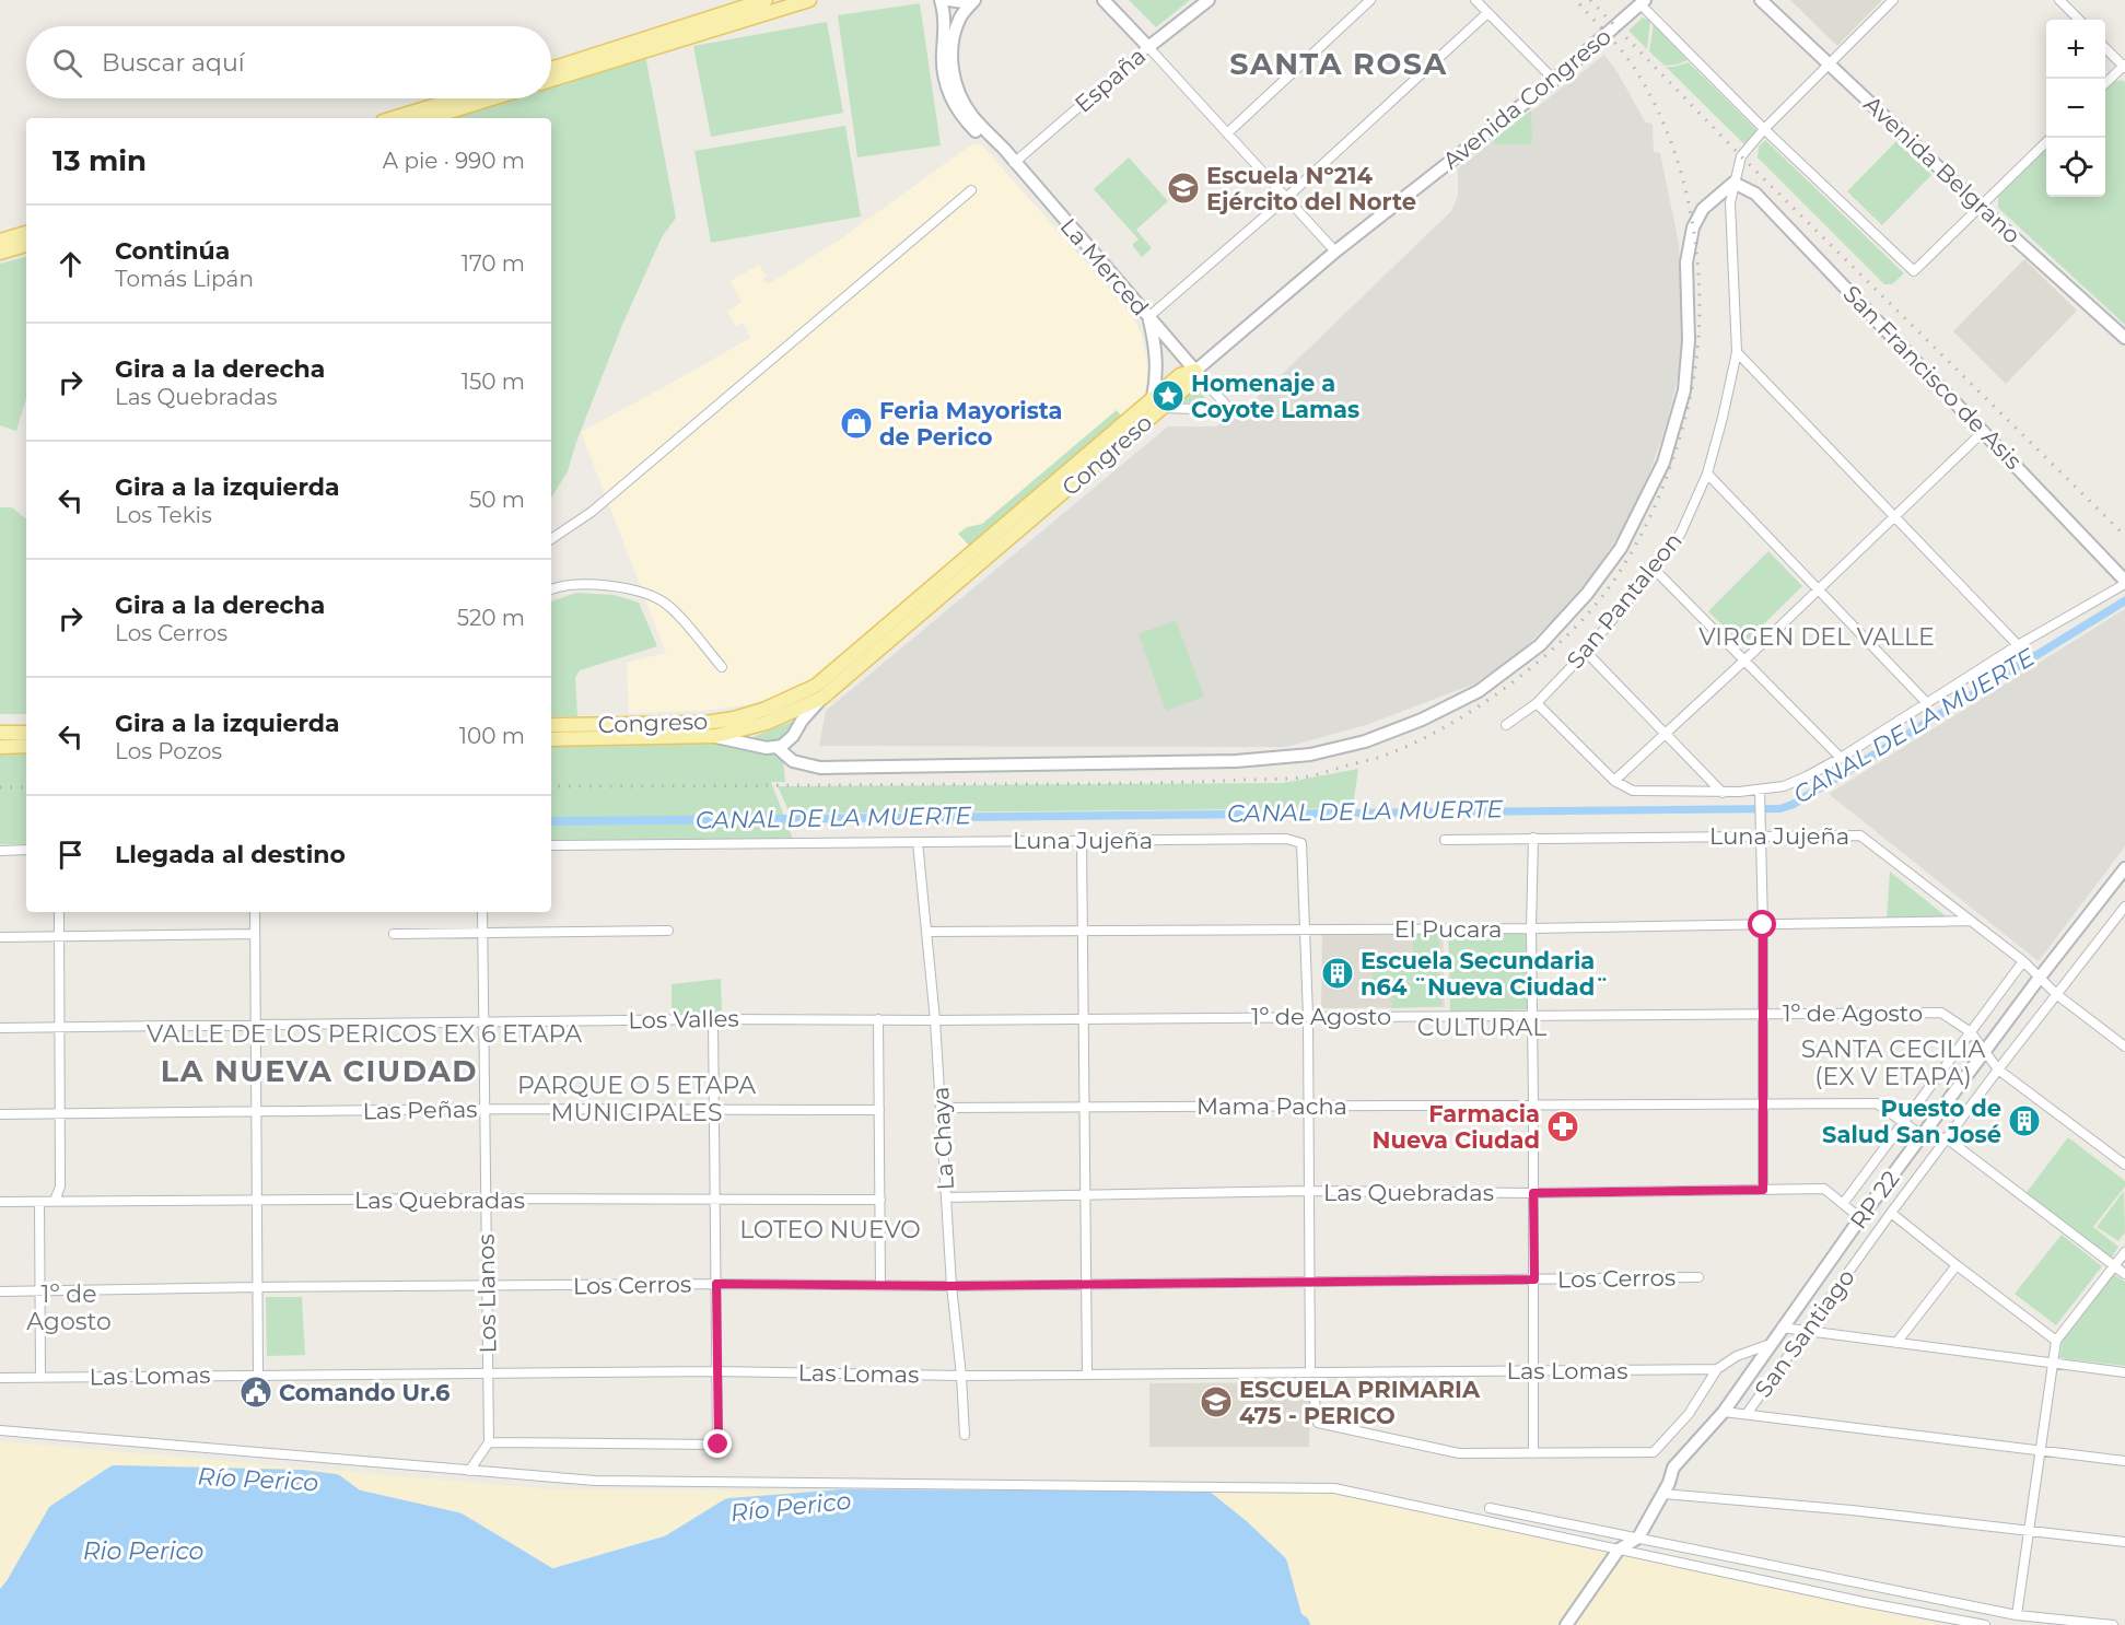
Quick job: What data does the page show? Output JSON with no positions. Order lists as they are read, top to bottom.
{
  "streets": {
    "main road": ["Congreso"],
    "street": [
      "España",
      "Avenida Congreso",
      "Avenida Belgrano",
      "La Merced",
      "San Francisco de Asis",
      "San Pantaleon",
      "Luna Jujeña",
      "El Pucara",
      "1º de Agosto",
      "Los Valles",
      "Mama Pacha",
      "Las Peñas",
      "La Chaya",
      "Las Quebradas",
      "RP 22",
      "Los Cerros",
      "Los Llanos",
      "San Santiago",
      "Las Lomas"
    ]
  },
  "crossings": [
    ["España", "La Merced"],
    ["Avenida Congreso", "La Merced"],
    ["Avenida Congreso", "Congreso"],
    ["La Merced", "Congreso"],
    ["San Francisco de Asis", "San Pantaleon"],
    ["Luna Jujeña", "El Pucara"],
    ["Luna Jujeña", "La Chaya"],
    ["Luna Jujeña", "RP 22"],
    ["Luna Jujeña", "San Santiago"],
    ["El Pucara", "La Chaya"],
    ["1º de Agosto", "Los Valles"],
    ["1º de Agosto", "La Chaya"],
    ["1º de Agosto", "RP 22"],
    ["1º de Agosto", "San Santiago"],
    ["Los Valles", "La Chaya"],
    ["Los Valles", "Los Llanos"],
    ["Mama Pacha", "La Chaya"],
    ["Mama Pacha", "RP 22"],
    ["Mama Pacha", "San Santiago"],
    ["Las Peñas", "Los Llanos"],
    ["La Chaya", "Las Quebradas"],
    ["La Chaya", "Los Cerros"],
    ["La Chaya", "Las Lomas"],
    ["Las Quebradas", "RP 22"],
    ["Las Quebradas", "Los Llanos"],
    ["Los Cerros", "Los Llanos"],
    ["Los Llanos", "Las Lomas"]
  ],
  "districts": [
    "SANTA ROSA",
    "VIRGEN DEL VALLE",
    "CULTURAL",
    "VALLE DE LOS PERICOS EX 6 ETAPA",
    "SANTA CECILIA (EX V ETAPA)",
    "LA NUEVA CIUDAD",
    "PARQUE O 5 ETAPA MUNICIPALES",
    "LOTEO NUEVO",
    "1º de Agosto"
  ],
  "water": ["CANAL DE LA MUERTE", "Río Perico", "Rio Perico"],
  "places": {
    "school or university": ["Escuela Nº214 Ejército del Norte", "ESCUELA PRIMARIA 475 - PERICO"],
    "place": ["Homenaje a Coyote Lamas"],
    "shop": ["Feria Mayorista de Perico"],
    "building": ["Escuela Secundaria n64 ¨Nueva Ciudad¨", "Puesto de Salud San José"],
    "pharmacy": ["Farmacia Nueva Ciudad"],
    "public building": ["Comando Ur.6"]
  },
  "page": {
    "map_buttons": ["+", "−"],
    "search": "Buscar aquí",
    "heading": ["13 min", "A pie · 990 m"],
    "list": [
      ["Continúa", "Tomás Lipán", "170 m"],
      ["Gira a la derecha", "Las Quebradas", "150 m"],
      ["Gira a la izquierda", "Los Tekis", "50 m"],
      ["Gira a la derecha", "Los Cerros", "520 m"],
      ["Gira a la izquierda", "Los Pozos", "100 m"],
      "Llegada al destino"
    ]
  }
}
